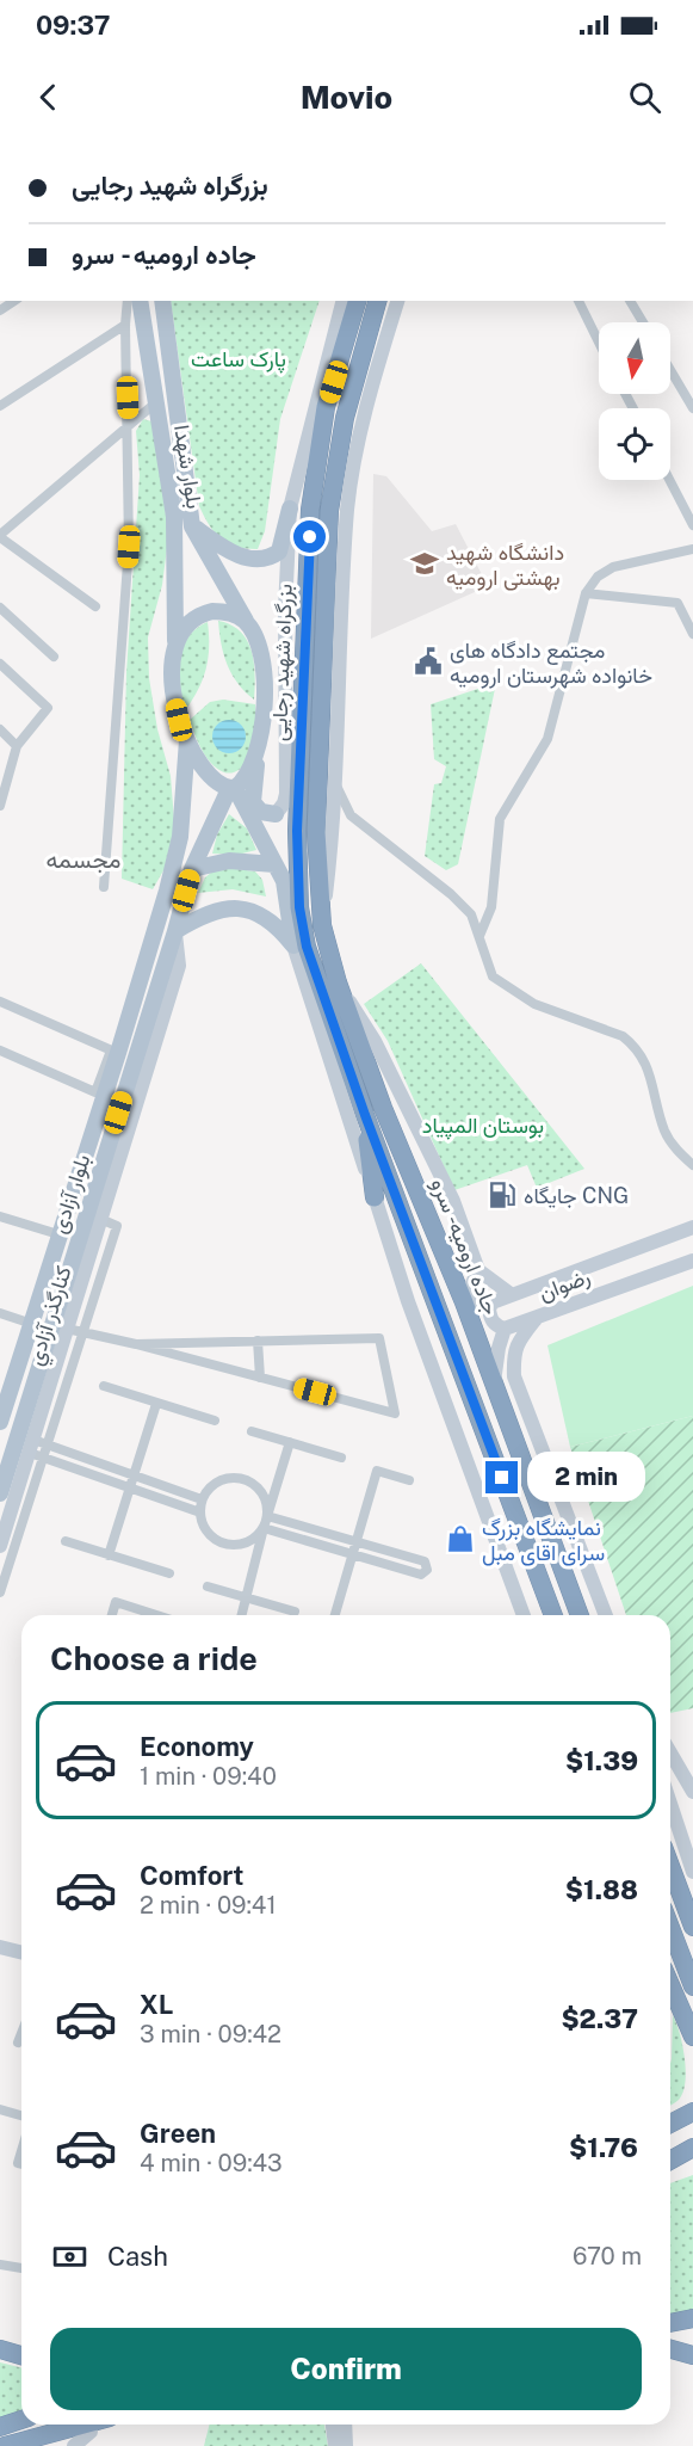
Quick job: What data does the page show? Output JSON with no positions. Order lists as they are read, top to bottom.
{
  "streets": {
    "highway": ["بزرگراه شهید رجایی", "جاده ارومیه - سرو"],
    "main road": [
      "بلوار شهدا",
      "بلوار آزادی",
      "رضوان",
      "کنارگذر آزادي"
    ]
  },
  "crossings": [
    ["بلوار شهدا", "بلوار آزادی"],
    ["بزرگراه شهید رجایی", "جاده ارومیه - سرو"],
    ["بلوار آزادی", "کنارگذر آزادي"],
    ["جاده ارومیه - سرو", "رضوان"]
  ],
  "districts": ["مجسمه"],
  "parks": ["پارک ساعت", "بوستان المپیاد"],
  "places": {
    "school or university": ["دانشگاه شهید بهشتی ارومیه"],
    "public building": ["مجتمع دادگاه های خانواده شهرستان ارومیه"],
    "fuel station": ["جایگاه CNG"],
    "shop": ["نمایشگاه بزرگ سرای اقای مبل"]
  },
  "north": "bottom",
  "page": {
    "status": "09:37",
    "header": "Movio",
    "banner": ["بزرگراه شهید رجایی", "جاده ارومیه - سرو"],
    "bubble": "2 min",
    "heading": "Choose a ride",
    "list": [
      {
        "name": "Economy",
        "note": "1 min · 09:40",
        "value": "$1.39"
      },
      {
        "name": "Comfort",
        "note": "2 min · 09:41",
        "value": "$1.88"
      },
      {
        "name": "XL",
        "note": "3 min · 09:42",
        "value": "$2.37"
      },
      {
        "name": "Green",
        "note": "4 min · 09:43",
        "value": "$1.76"
      }
    ],
    "pay": ["Cash", "670 m"],
    "buttons": "Confirm"
  }
}
